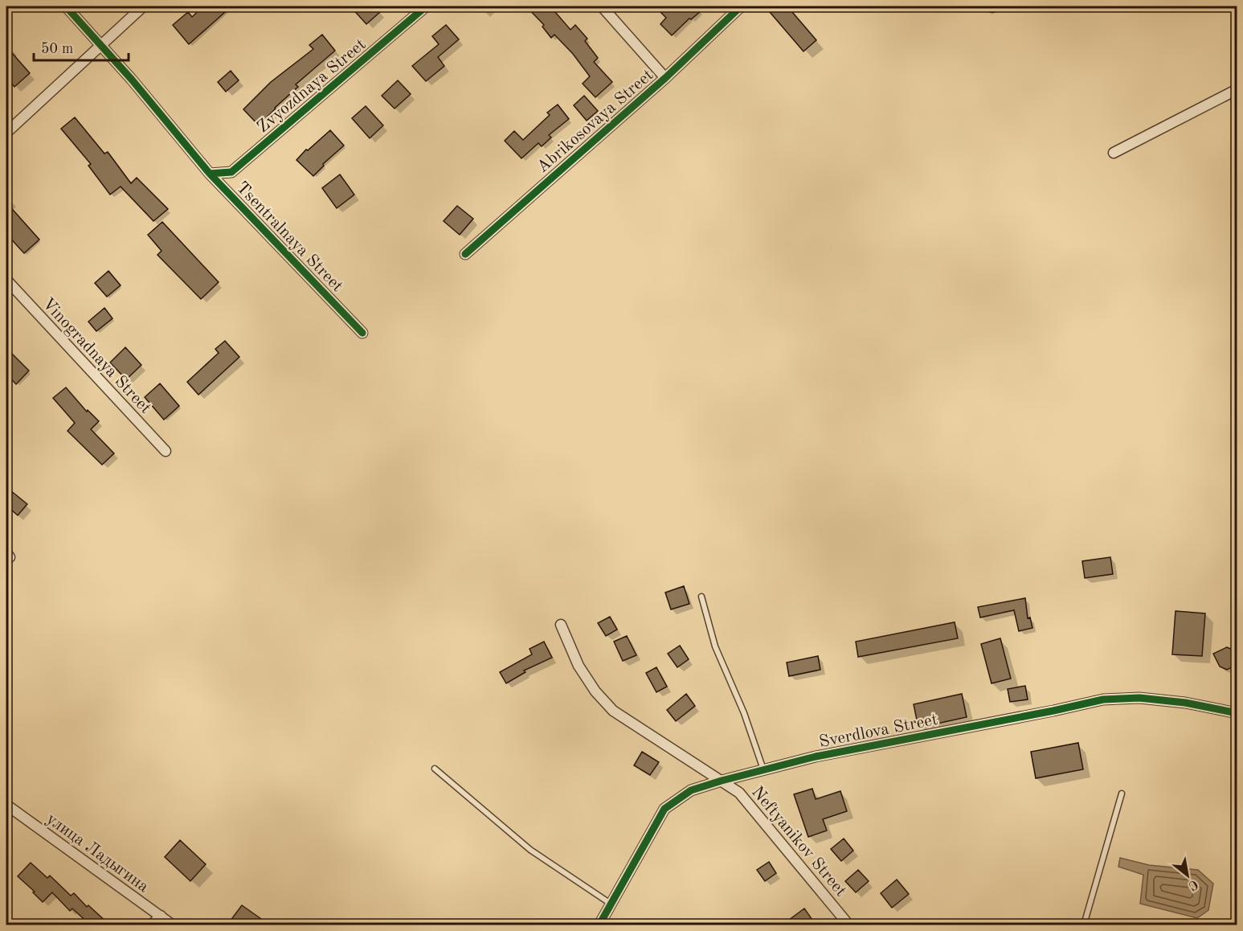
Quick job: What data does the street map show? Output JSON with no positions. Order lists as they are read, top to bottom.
{
  "streets": {
    "street": [
      "Zvyozdnaya Street",
      "Abrikosovaya Street",
      "Tsentralnaya Street",
      "Vinogradnaya Street",
      "Sverdlova Street",
      "Neftyanikov Street",
      "улица Ладыгина"
    ]
  },
  "crossings": [
    ["Zvyozdnaya Street", "Tsentralnaya Street"],
    ["Sverdlova Street", "Neftyanikov Street"]
  ],
  "scale_bar": "50 m",
  "north": "bottom right"
}
